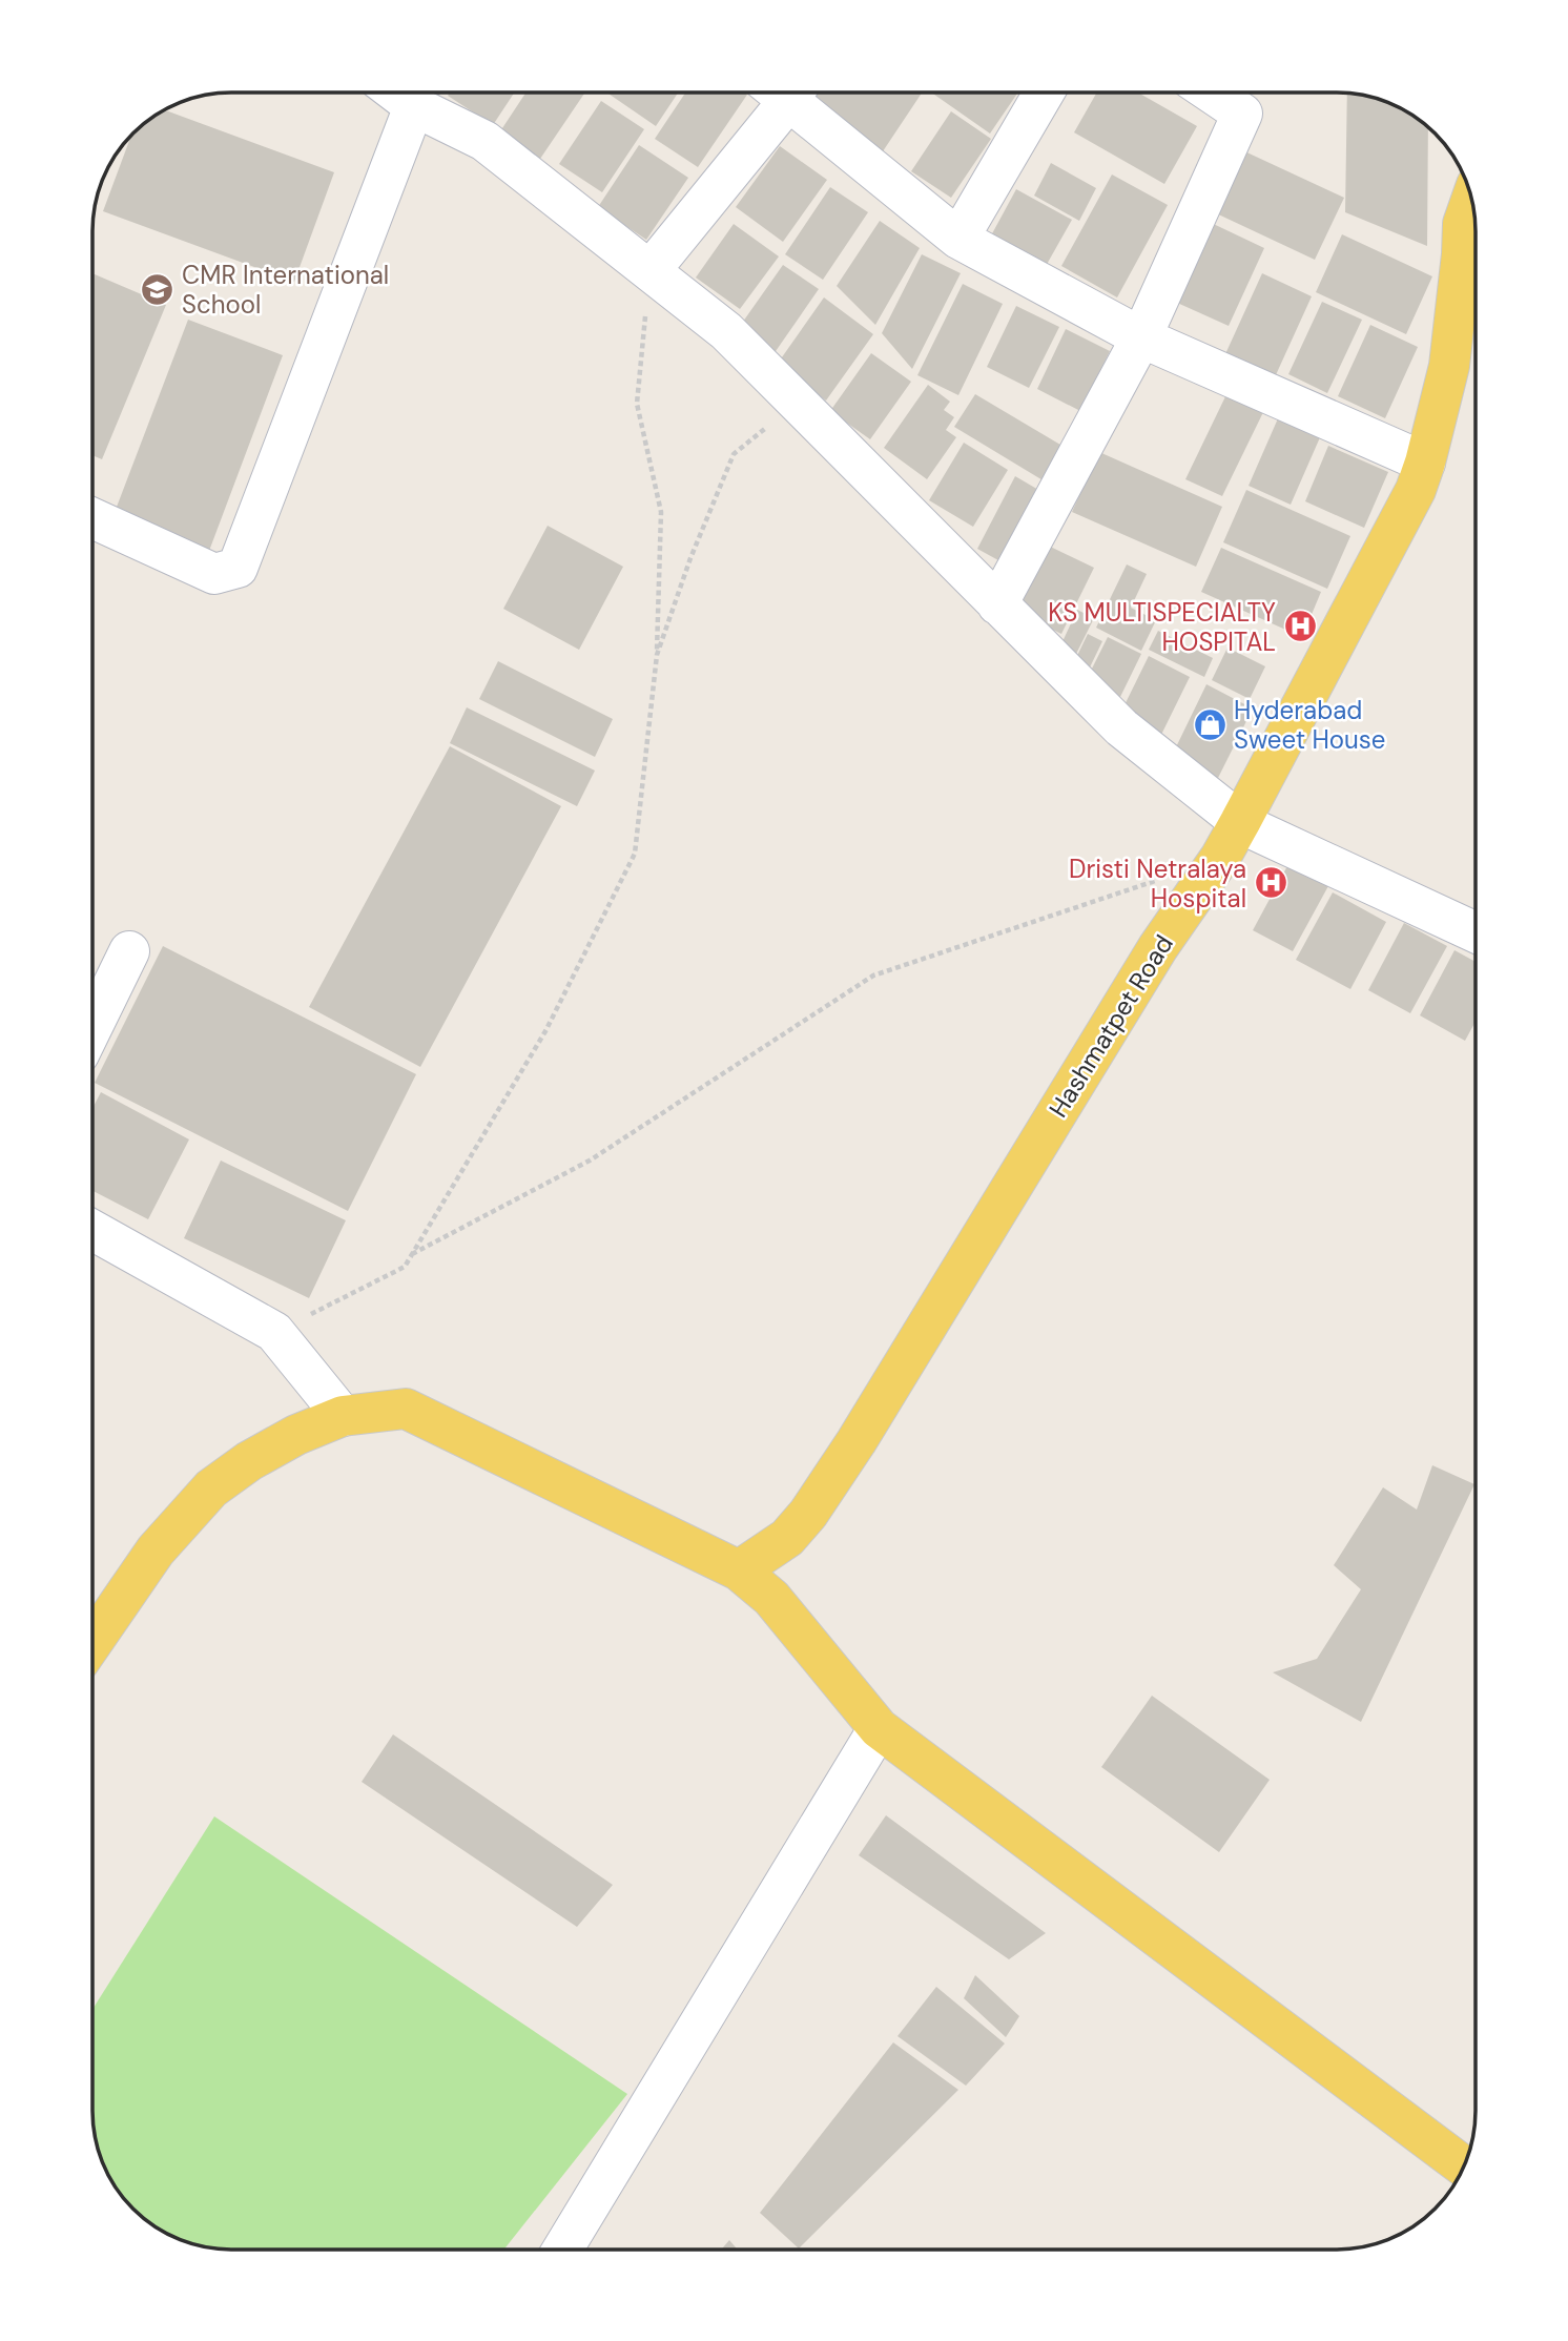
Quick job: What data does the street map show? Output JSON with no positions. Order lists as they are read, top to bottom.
{
  "streets": {
    "main road": ["Hashmatpet Road"]
  },
  "places": {
    "school or university": ["CMR International School"],
    "hospital": ["KS MULTISPECIALTY HOSPITAL", "Dristi Netralaya Hospital"],
    "shop": ["Hyderabad Sweet House"]
  }
}
